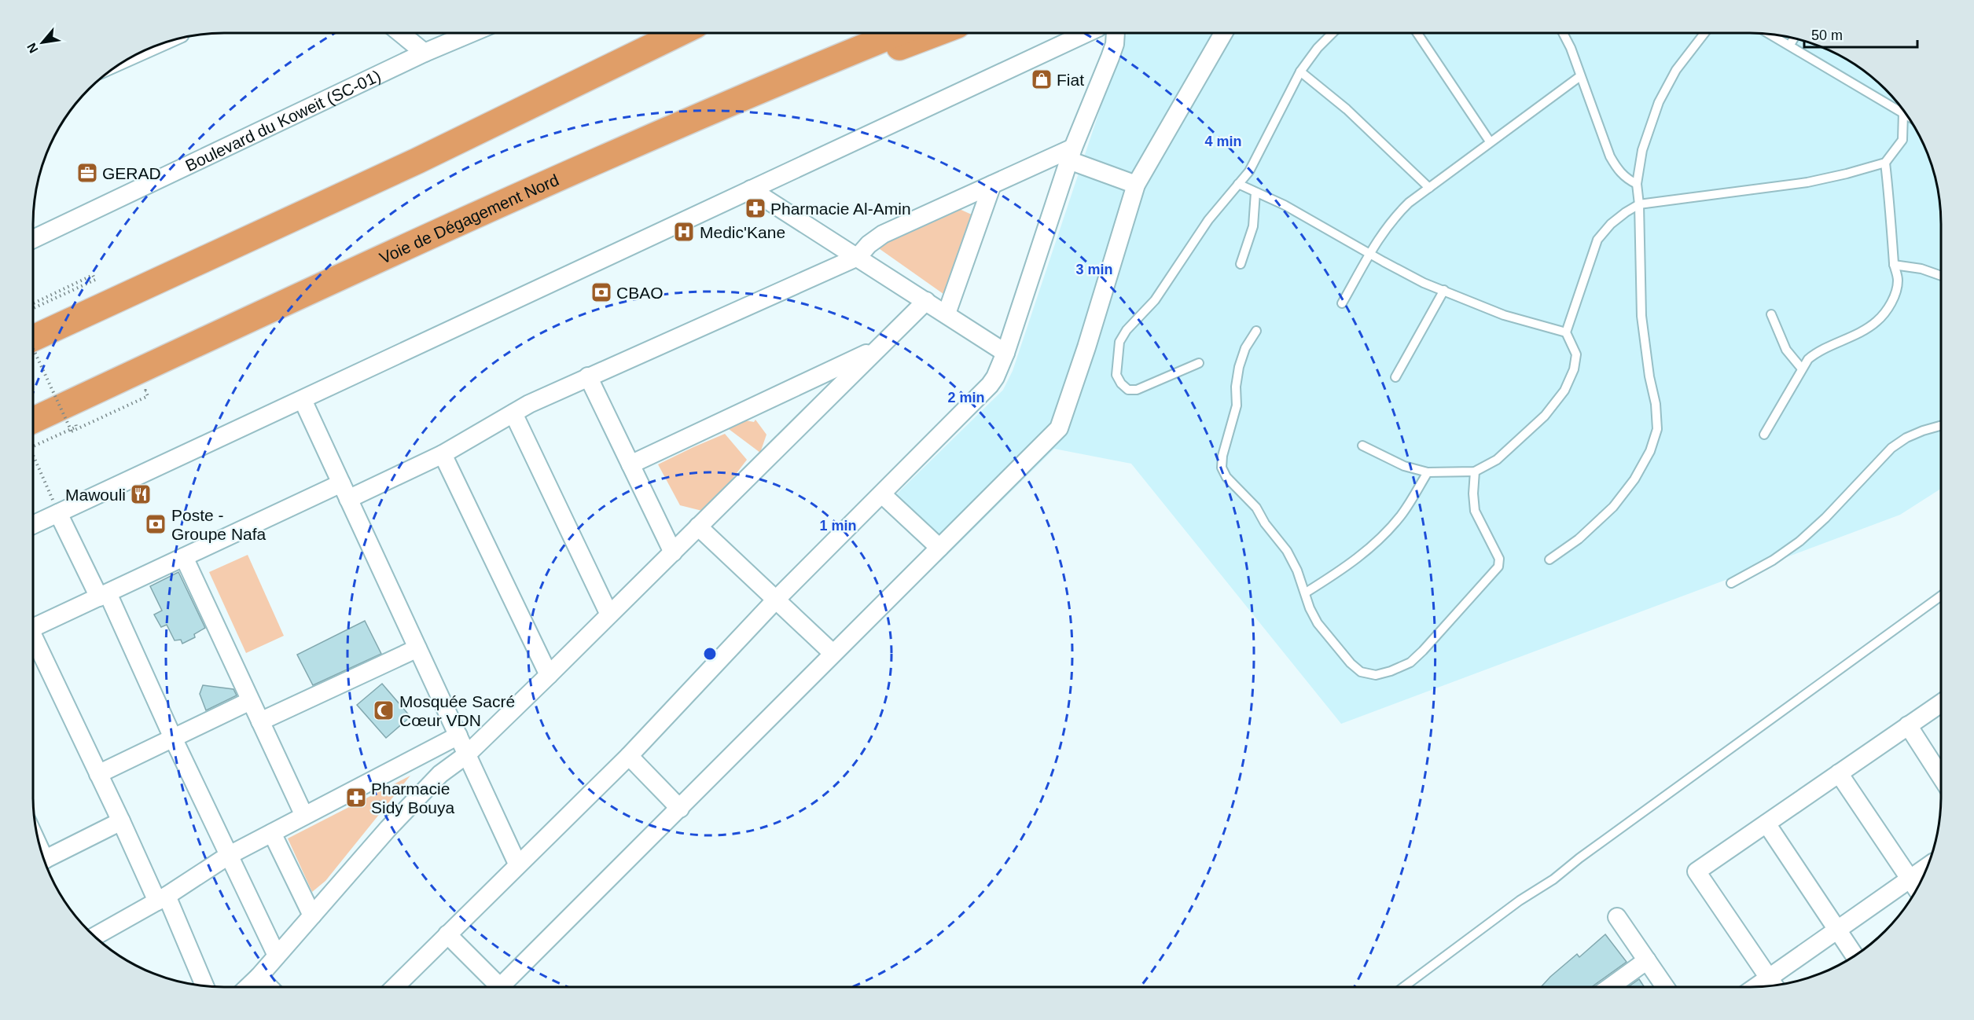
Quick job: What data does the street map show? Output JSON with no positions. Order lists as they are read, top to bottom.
{
  "streets": {
    "highway": ["Voie de Dégagement Nord"],
    "street": ["Boulevard du Koweit (SC-01)"]
  },
  "places": {
    "shop": ["Fiat"],
    "office": ["GERAD"],
    "pharmacy": ["Pharmacie Al-Amin", "Pharmacie Sidy Bouya"],
    "hospital": ["Medic'Kane"],
    "bank": ["CBAO", "Poste - Groupe Nafa"],
    "restaurant": ["Mawouli"],
    "mosque": ["Mosquée Sacré Cœur VDN"]
  },
  "scale_bar": "50 m",
  "north": "bottom left",
  "rings": [
    "4 min",
    "3 min",
    "2 min",
    "1 min"
  ]
}
